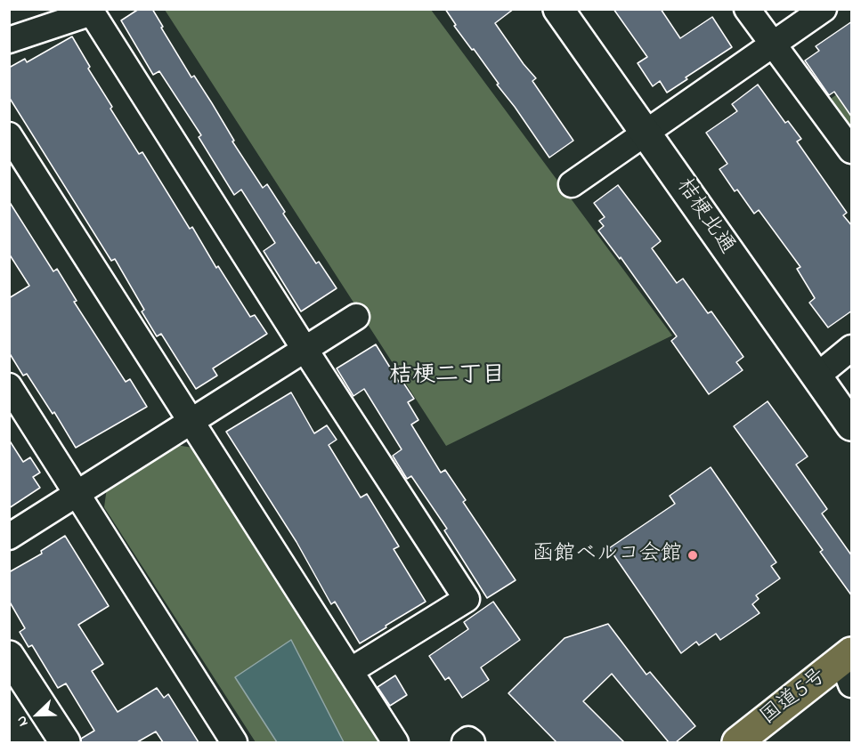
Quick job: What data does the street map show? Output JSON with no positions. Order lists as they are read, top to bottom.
{
  "streets": {
    "highway": ["国道5号"],
    "street": ["桔梗北通"]
  },
  "districts": ["桔梗二丁目"],
  "places": ["函館ベルコ会館"],
  "north": "bottom left"
}
